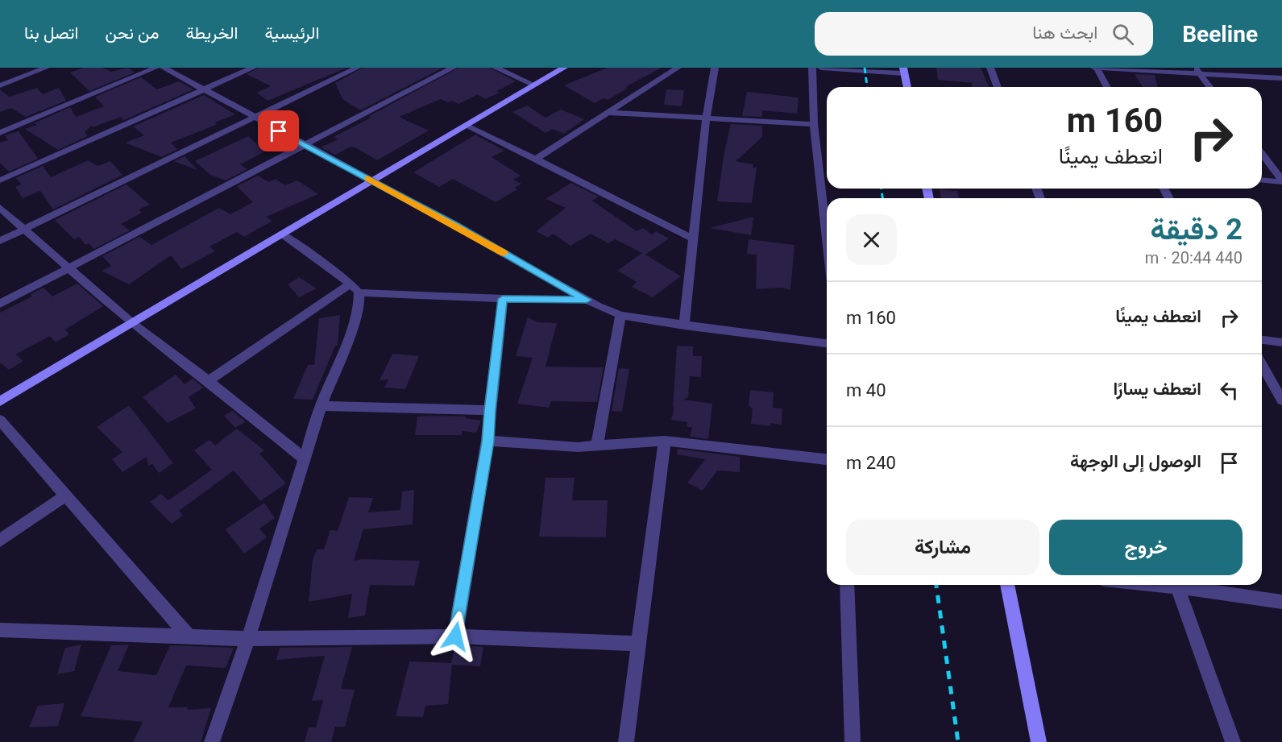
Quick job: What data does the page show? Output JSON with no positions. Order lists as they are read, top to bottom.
{
  "page": {
    "header": "Beeline",
    "search": "ابحث هنا",
    "nav": [
      "الرئيسية",
      "الخريطة",
      "من نحن",
      "اتصل بنا"
    ],
    "turn": ["160 m", "انعطف يمينًا"],
    "heading": ["2 دقيقة", "440 m · 20:44"],
    "list": [
      {
        "name": "انعطف يمينًا",
        "value": "160 m"
      },
      {
        "name": "انعطف يسارًا",
        "value": "40 m"
      },
      {
        "name": "الوصول إلى الوجهة",
        "value": "240 m"
      }
    ],
    "buttons": ["خروج", "مشاركة"]
  }
}
